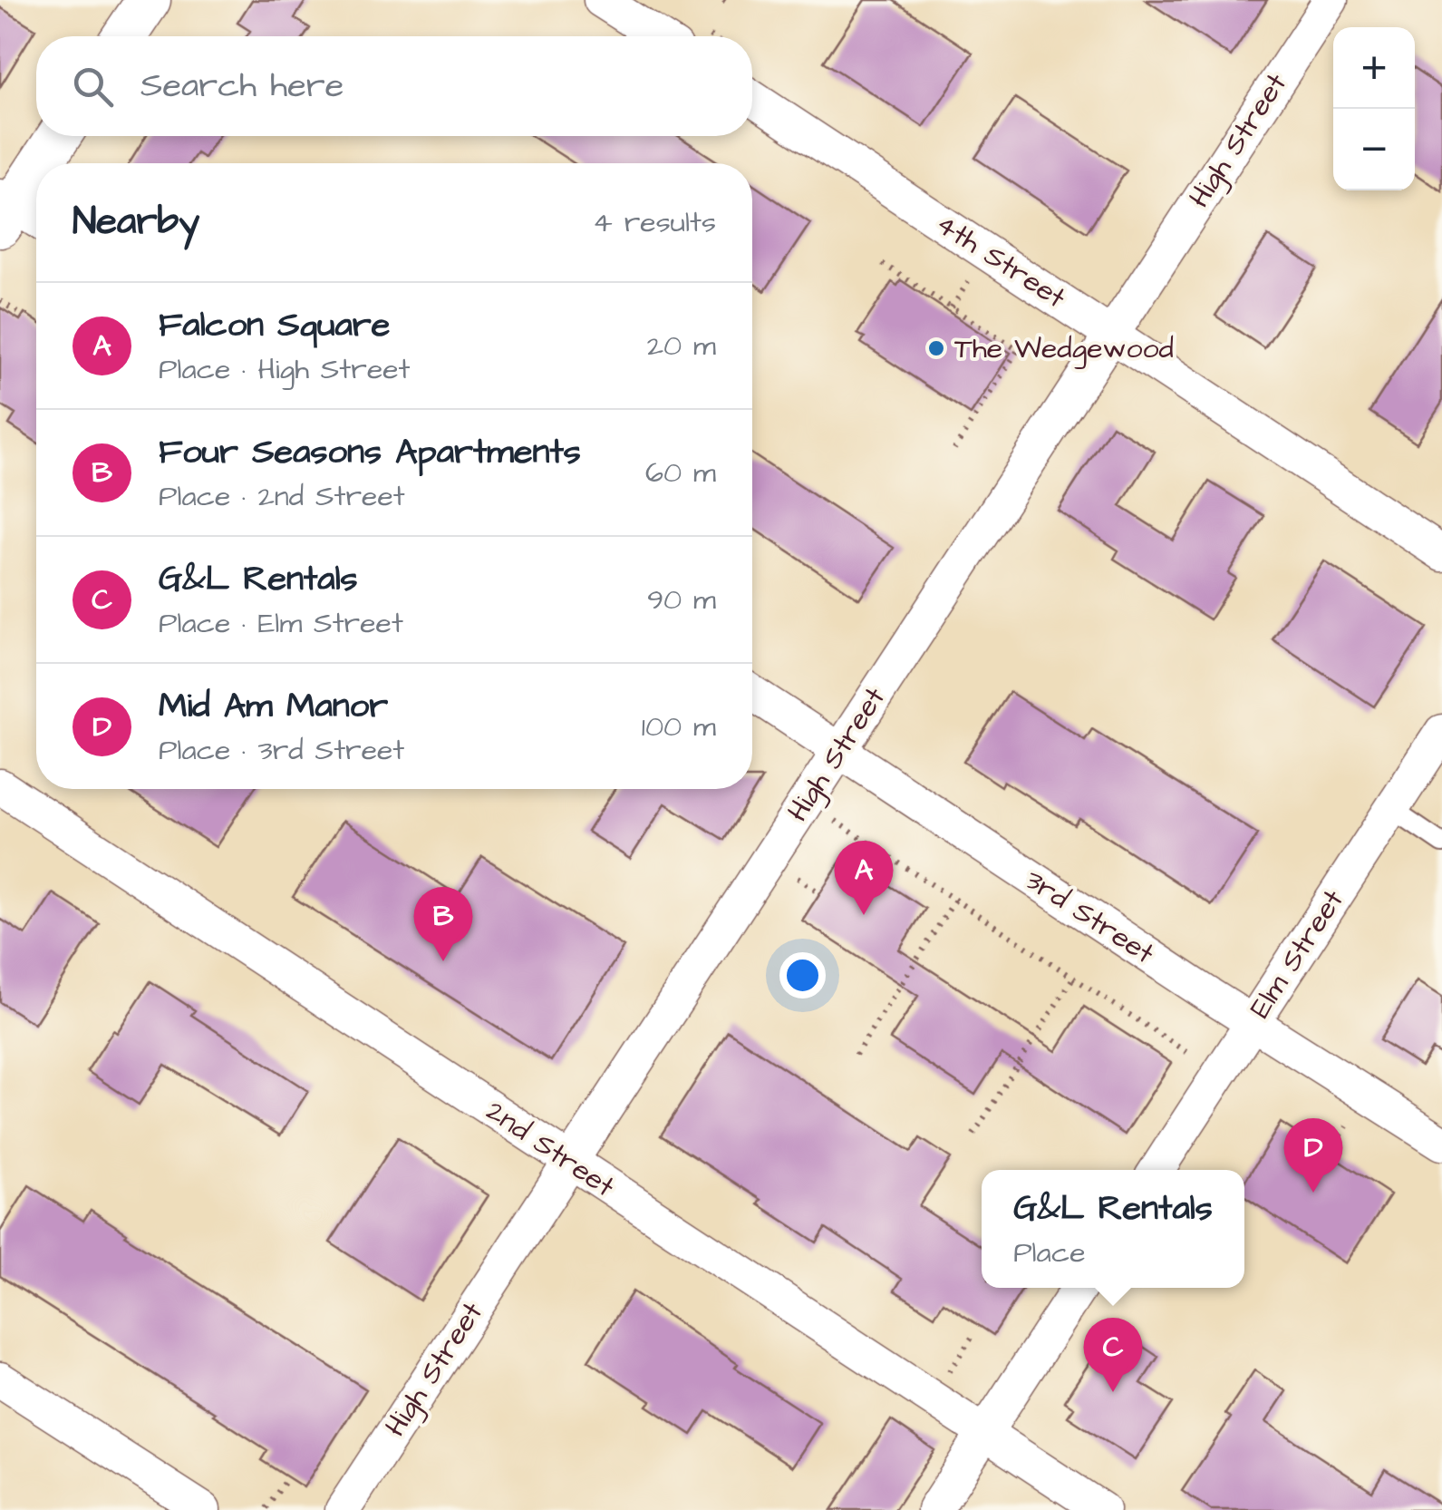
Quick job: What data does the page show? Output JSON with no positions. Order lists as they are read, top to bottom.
{
  "streets": {
    "street": [
      "High Street",
      "4th Street",
      "3rd Street",
      "Elm Street",
      "2nd Street"
    ]
  },
  "crossings": [
    ["High Street", "4th Street"],
    ["High Street", "3rd Street"],
    ["High Street", "2nd Street"],
    ["3rd Street", "Elm Street"]
  ],
  "places": ["The Wedgewood"],
  "page": {
    "map_buttons": ["+", "−"],
    "search": "Search here",
    "heading": ["Nearby", "4 results"],
    "list": [
      {
        "mark": "A",
        "name": "Falcon Square",
        "note": "Place · High Street",
        "value": "20 m"
      },
      {
        "mark": "B",
        "name": "Four Seasons Apartments",
        "note": "Place · 2nd Street",
        "value": "60 m"
      },
      {
        "mark": "C",
        "name": "G&L Rentals",
        "note": "Place · Elm Street",
        "value": "90 m"
      },
      {
        "mark": "D",
        "name": "Mid Am Manor",
        "note": "Place · 3rd Street",
        "value": "100 m"
      }
    ],
    "pins": [
      "A",
      "B",
      "D",
      "C"
    ],
    "popup": ["G&L Rentals", "Place"]
  }
}
